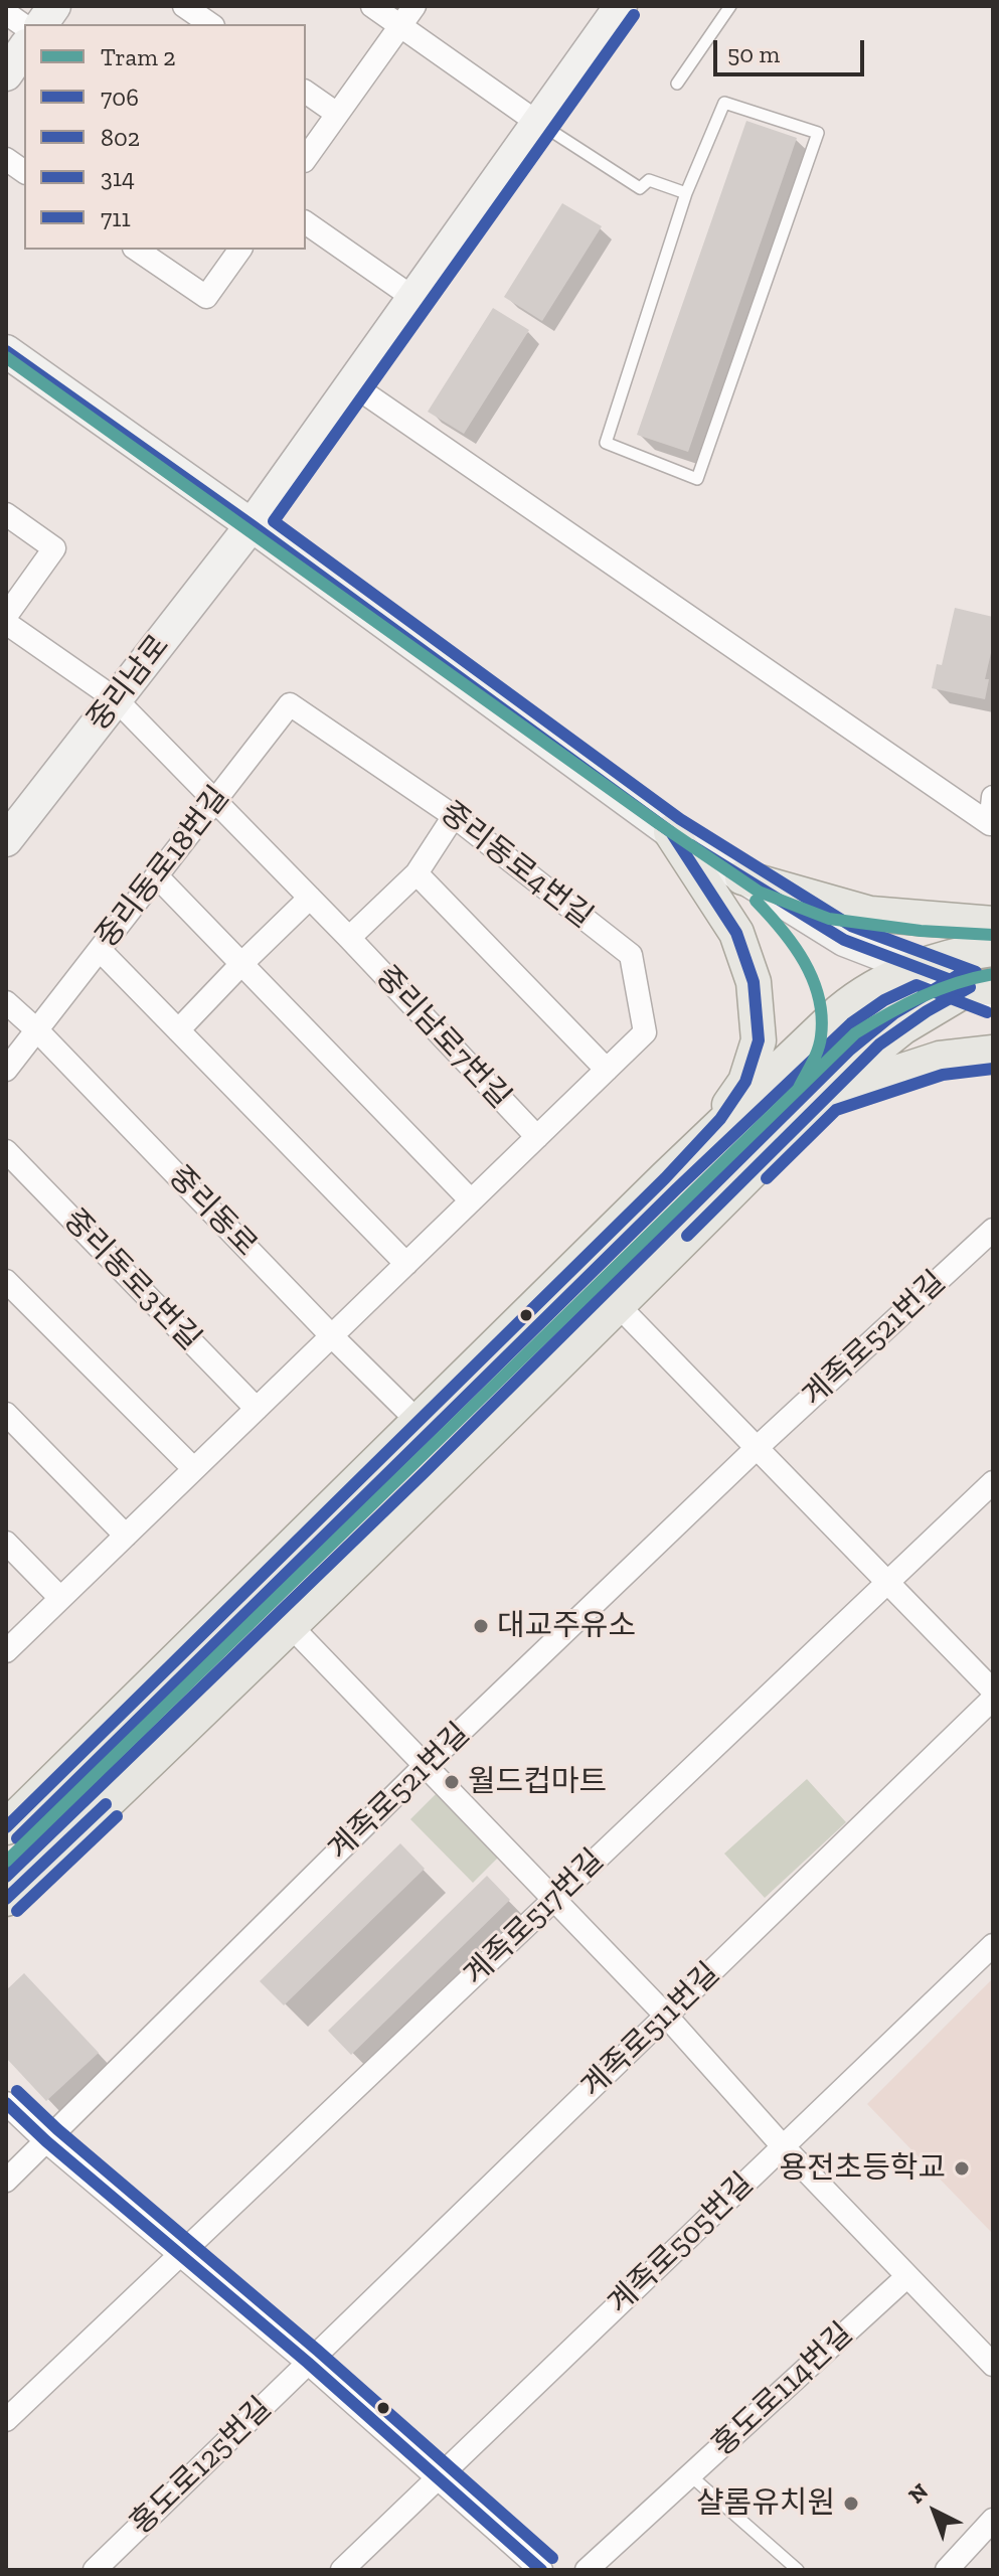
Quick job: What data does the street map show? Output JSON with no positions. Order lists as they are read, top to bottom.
{
  "streets": {
    "main road": ["중리남로"],
    "street": [
      "중리동로4번길",
      "중리동로18번길",
      "중리남로7번길",
      "중리동로",
      "중리동로3번길",
      "계족로521번길",
      "계족로517번길",
      "계족로511번길",
      "계족로505번길",
      "홍도로114번길",
      "홍도로125번길"
    ]
  },
  "crossings": [
    ["중리남로", "중리남로7번길"],
    ["중리동로4번길", "중리동로18번길"],
    ["중리동로4번길", "중리남로7번길"],
    ["중리동로4번길", "중리동로"],
    ["중리동로18번길", "중리남로7번길"],
    ["중리동로18번길", "중리동로"],
    ["계족로511번길", "홍도로125번길"]
  ],
  "places": [
    "대교주유소",
    "월드컵마트",
    "용전초등학교",
    "샬롬유치원"
  ],
  "lines": [
    "transit line 314",
    "transit line 706",
    "tram line 2",
    "transit line 802",
    "transit line 711"
  ],
  "legend": [
    "Tram 2",
    "706",
    "802",
    "314",
    "711"
  ],
  "scale_bar": "50 m",
  "north": "top left"
}
